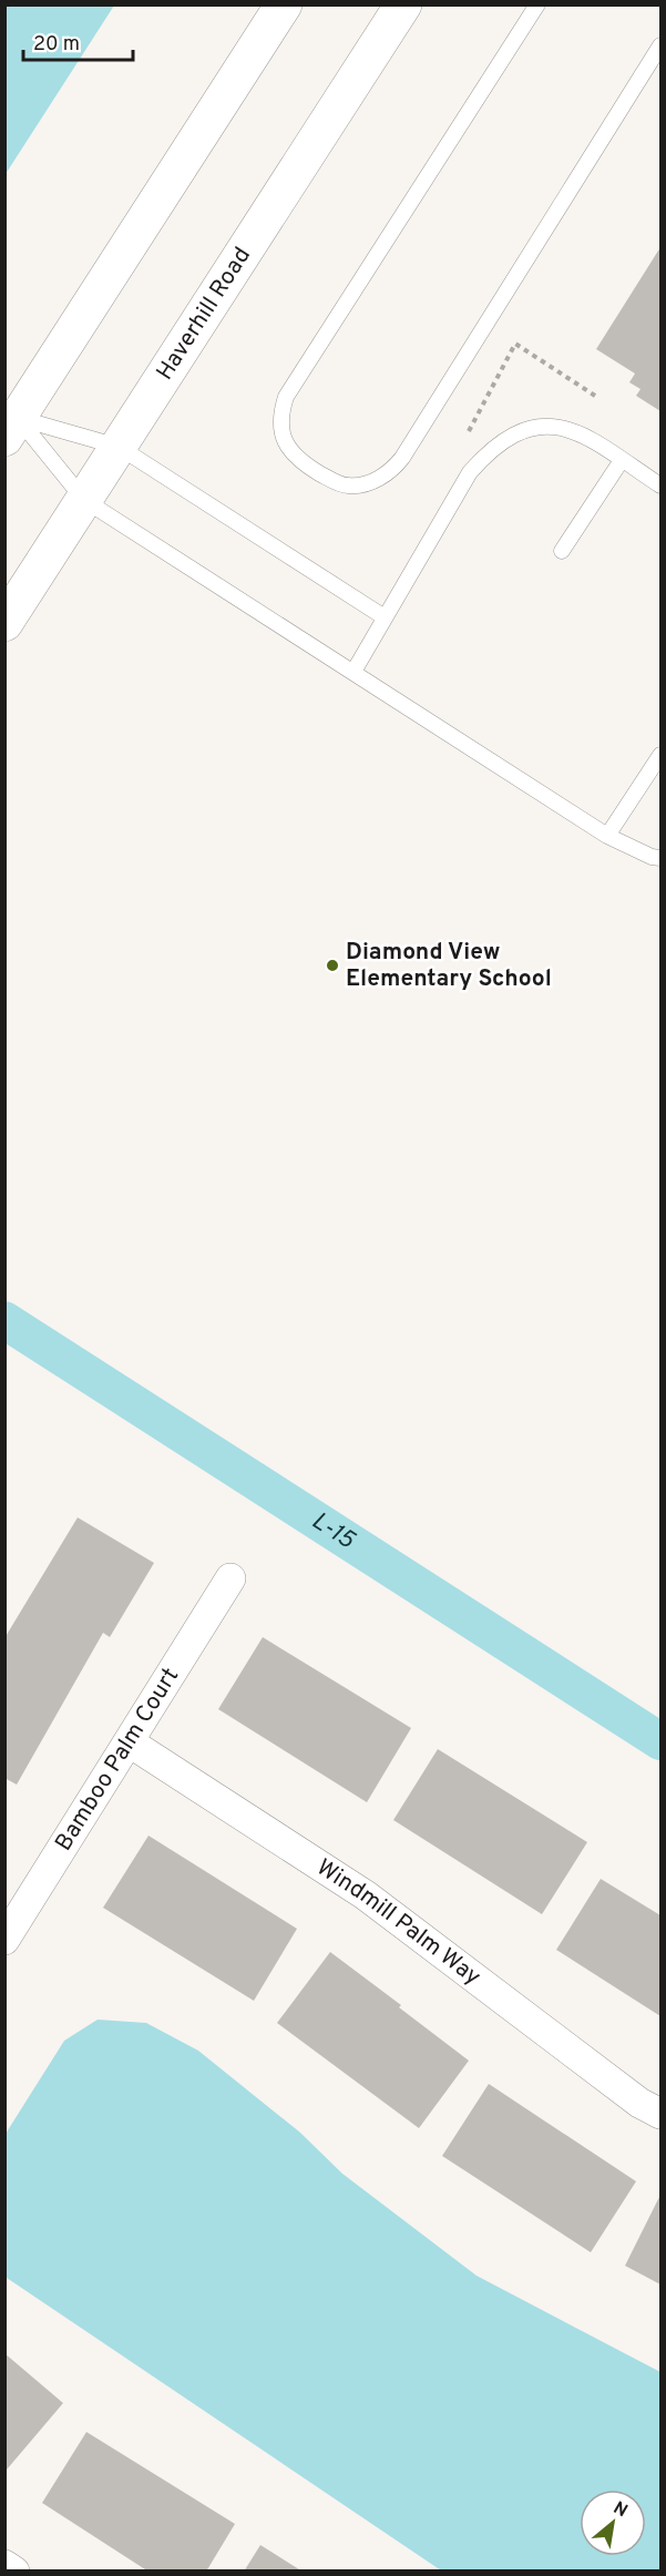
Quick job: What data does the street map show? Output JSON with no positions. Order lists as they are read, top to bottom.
{
  "streets": {
    "street": ["Haverhill Road", "Bamboo Palm Court", "Windmill Palm Way"]
  },
  "crossings": [
    ["Bamboo Palm Court", "Windmill Palm Way"]
  ],
  "water": ["L-15"],
  "places": ["Diamond View Elementary School"],
  "scale_bar": "20 m",
  "north": "top right"
}
